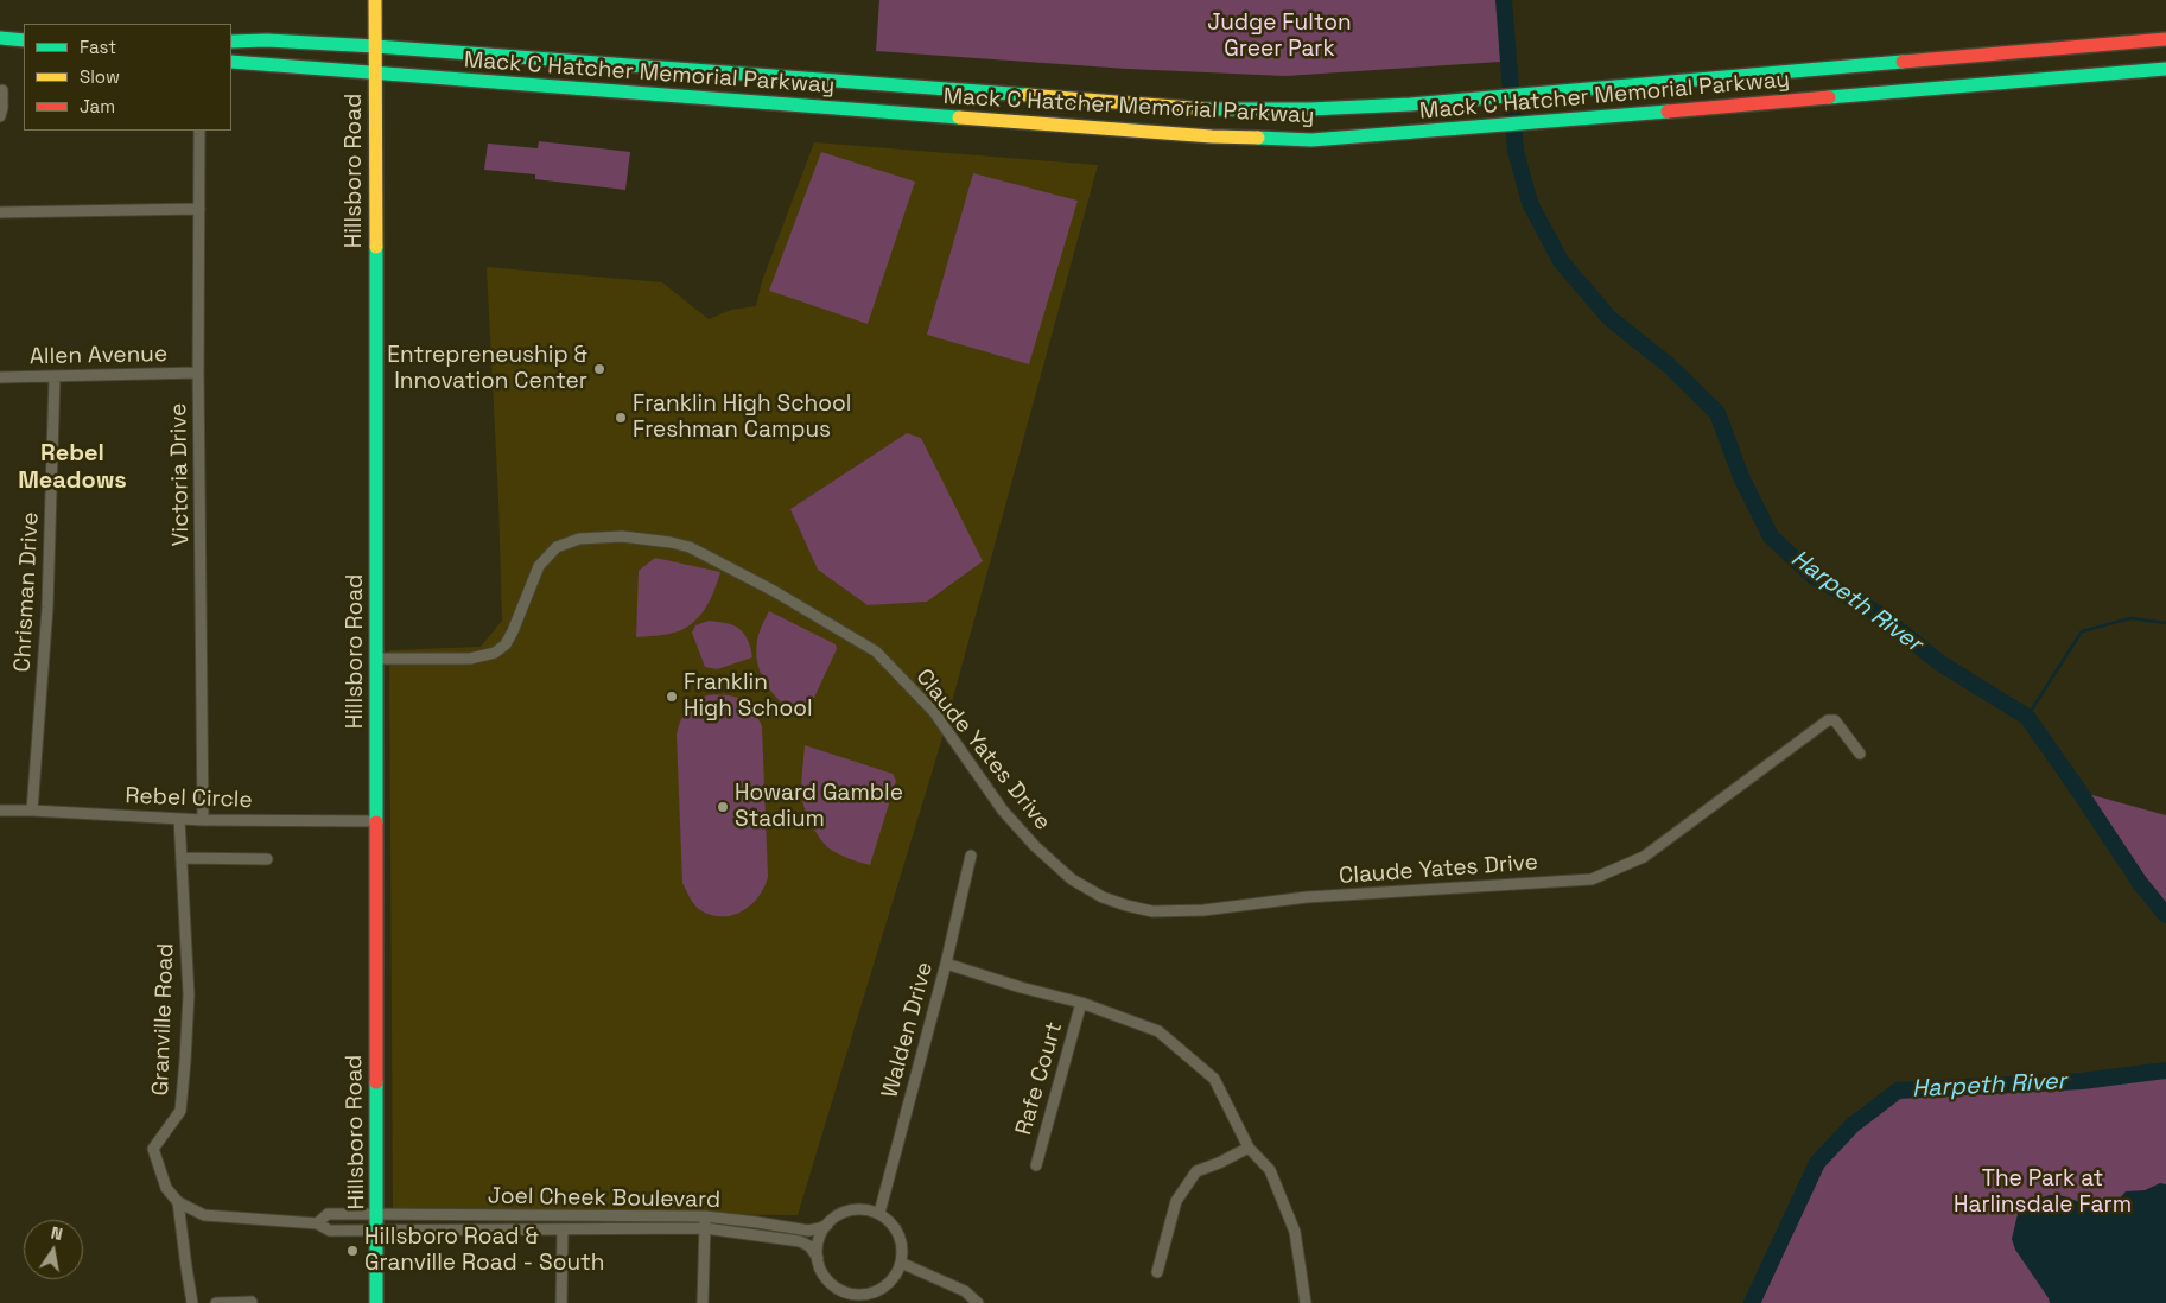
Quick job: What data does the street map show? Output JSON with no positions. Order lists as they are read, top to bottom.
{
  "streets": {
    "main road": ["Mack C Hatcher Memorial Parkway", "Hillsboro Road"],
    "street": [
      "Allen Avenue",
      "Victoria Drive",
      "Chrisman Drive",
      "Claude Yates Drive",
      "Rebel Circle",
      "Granville Road",
      "Walden Drive",
      "Rafe Court",
      "Joel Cheek Boulevard"
    ]
  },
  "crossings": [
    ["Mack C Hatcher Memorial Parkway", "Hillsboro Road"],
    ["Hillsboro Road", "Claude Yates Drive"],
    ["Hillsboro Road", "Rebel Circle"],
    ["Hillsboro Road", "Joel Cheek Boulevard"],
    ["Allen Avenue", "Victoria Drive"],
    ["Allen Avenue", "Chrisman Drive"],
    ["Victoria Drive", "Rebel Circle"],
    ["Chrisman Drive", "Rebel Circle"],
    ["Rebel Circle", "Granville Road"],
    ["Walden Drive", "Joel Cheek Boulevard"]
  ],
  "districts": ["Rebel Meadows"],
  "water": ["Harpeth River"],
  "parks": ["Judge Fulton Greer Park", "The Park at Harlinsdale Farm"],
  "places": [
    "Entrepreneuship & Innovation Center",
    "Franklin High School Freshman Campus",
    "Franklin High School",
    "Howard Gamble Stadium",
    "Hillsboro Road & Granville Road - South"
  ],
  "legend": ["Fast", "Slow", "Jam"],
  "north": "top"
}
